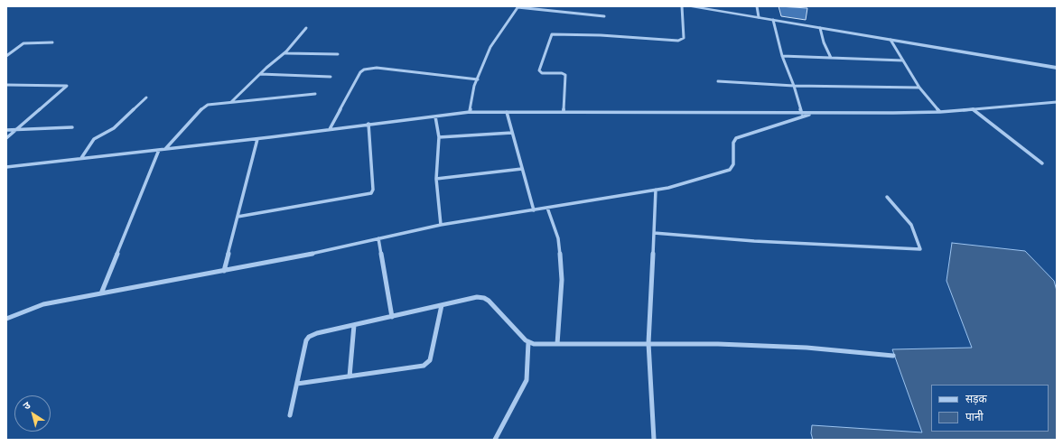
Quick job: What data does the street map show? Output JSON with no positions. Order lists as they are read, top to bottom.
{
  "legend": ["सड़क", "पानी"],
  "north": "top left"
}
